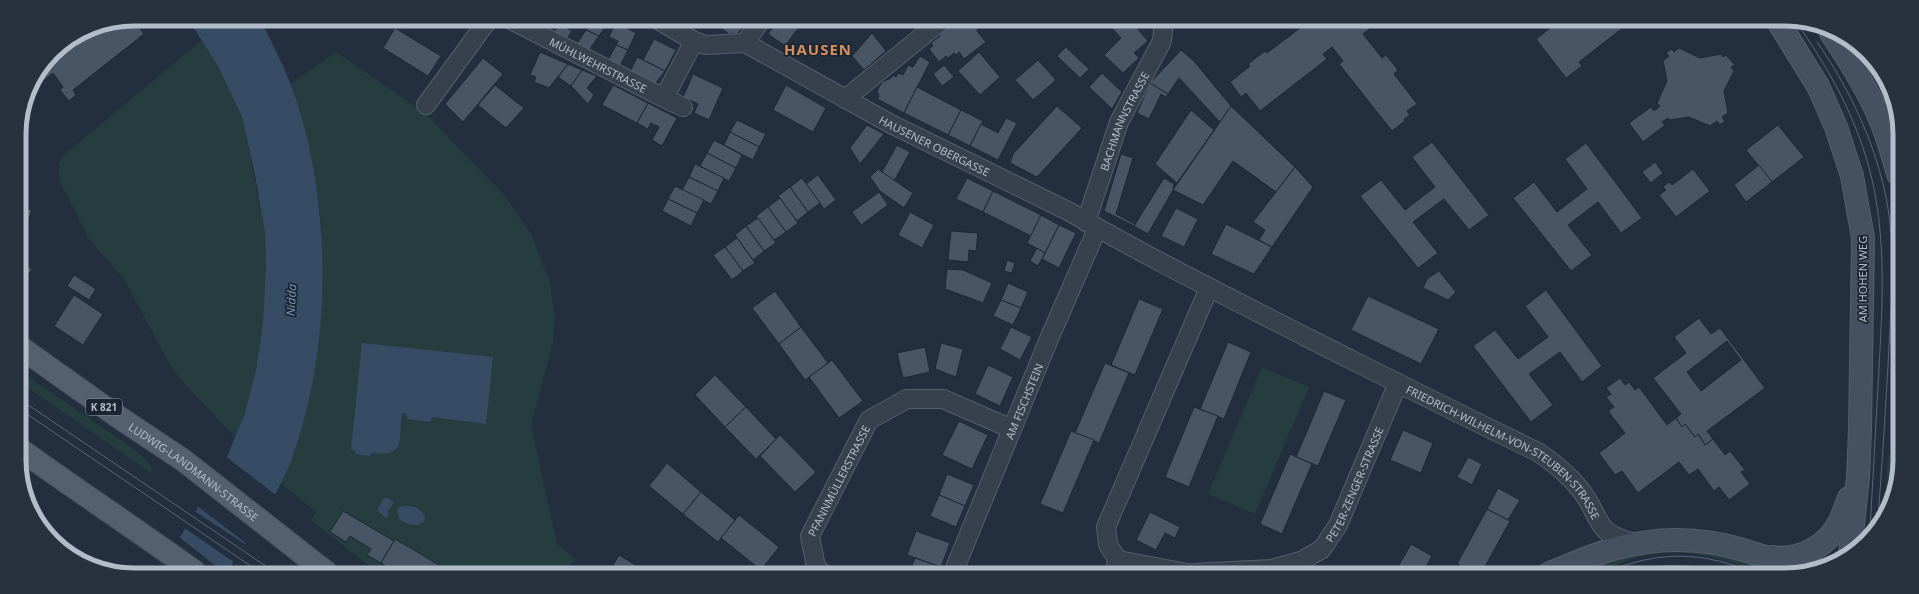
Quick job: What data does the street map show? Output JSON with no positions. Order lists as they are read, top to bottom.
{
  "streets": {
    "main road": [
      "AM HOHEN WEG",
      "K 821",
      "FRIEDRICH-WILHELM-VON-STEUBEN-STRASSE",
      "LUDWIG-LANDMANN-STRASSE"
    ],
    "street": [
      "MÜHLWEHRSTRASSE",
      "BACHMANNSTRASSE",
      "HAUSENER OBERGASSE",
      "AM FISCHSTEIN",
      "PFANNMÜLLERSTRASSE",
      "PETER-ZENGER-STRASSE"
    ]
  },
  "crossings": [
    ["BACHMANNSTRASSE", "HAUSENER OBERGASSE"],
    ["BACHMANNSTRASSE", "AM FISCHSTEIN"],
    ["HAUSENER OBERGASSE", "AM FISCHSTEIN"],
    ["HAUSENER OBERGASSE", "FRIEDRICH-WILHELM-VON-STEUBEN-STRASSE"],
    ["AM FISCHSTEIN", "PFANNMÜLLERSTRASSE"],
    ["FRIEDRICH-WILHELM-VON-STEUBEN-STRASSE", "PETER-ZENGER-STRASSE"]
  ],
  "districts": ["HAUSEN"],
  "water": ["Nidda"]
}
